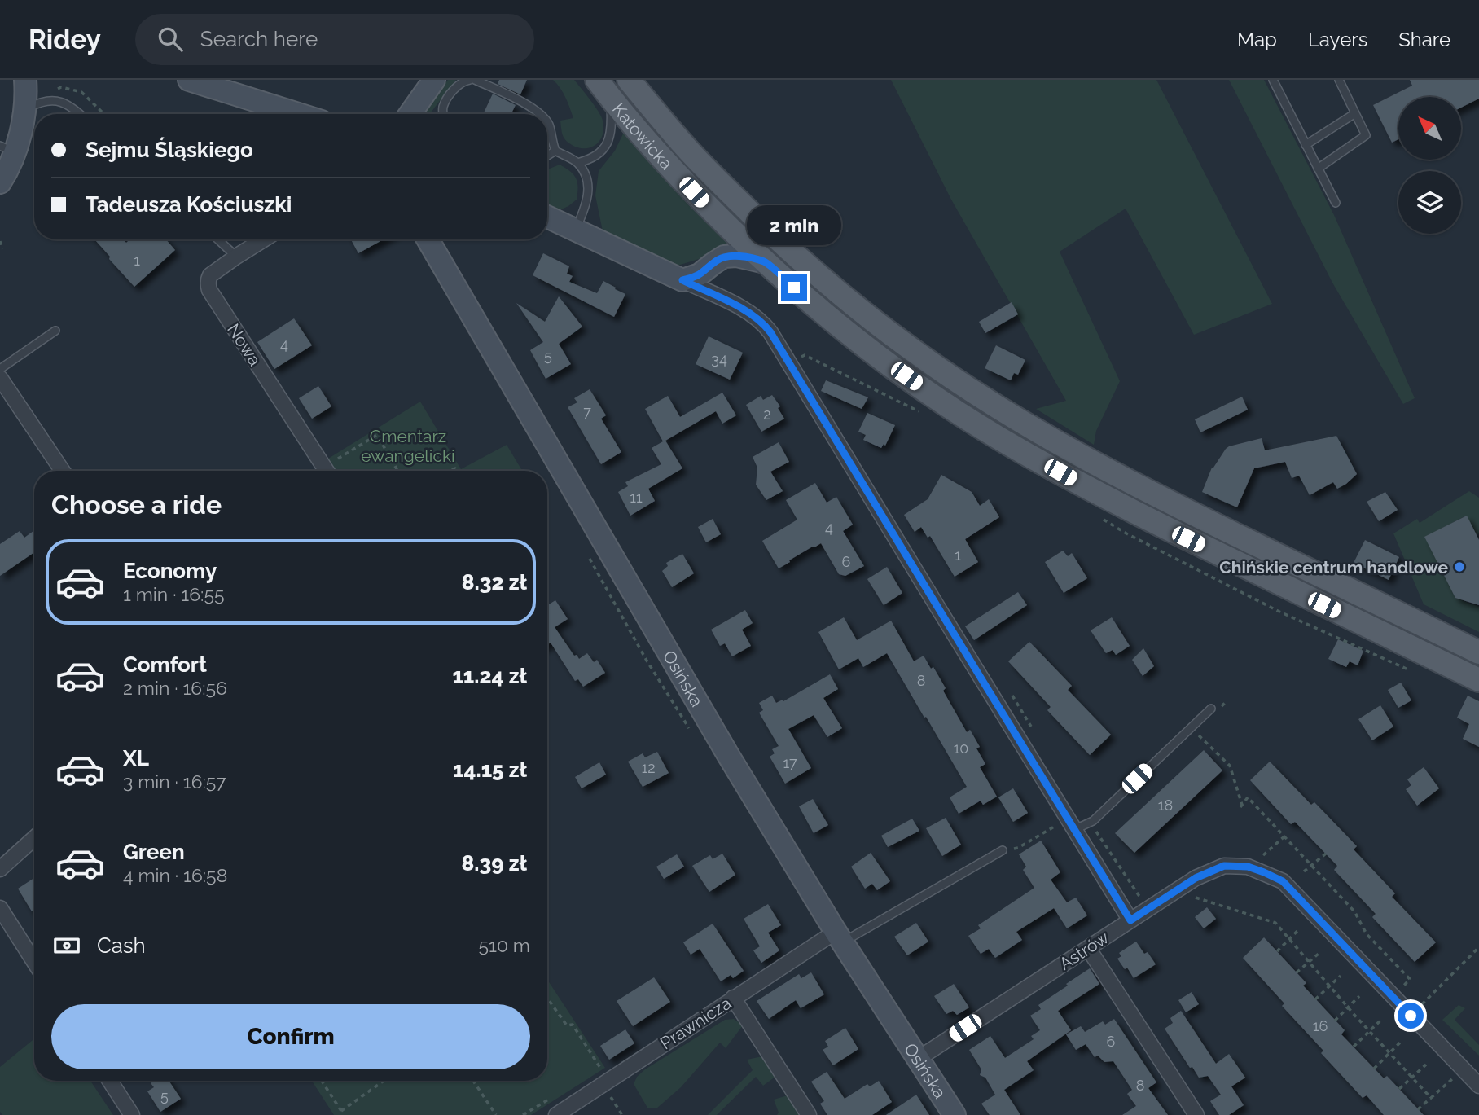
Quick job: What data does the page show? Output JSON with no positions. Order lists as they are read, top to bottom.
{
  "streets": {
    "main road": ["Katowicka"],
    "street": [
      "Nowa",
      "Osińska",
      "Astrów",
      "Prawnicza"
    ]
  },
  "crossings": [
    ["Osińska", "Astrów"],
    ["Osińska", "Prawnicza"]
  ],
  "parks": ["Cmentarz ewangelicki"],
  "places": ["Chińskie centrum handlowe"],
  "house_numbers": [
    "1",
    "4",
    "5",
    "34",
    "7",
    "2",
    "11",
    "4",
    "1",
    "6",
    "8",
    "10",
    "17",
    "12",
    "18",
    "16",
    "6",
    "8",
    "5"
  ],
  "north": "top left",
  "page": {
    "header": "Ridey",
    "search": "Search here",
    "nav": ["Map", "Layers", "Share"],
    "banner": ["Sejmu Śląskiego", "Tadeusza Kościuszki"],
    "bubble": "2 min",
    "heading": "Choose a ride",
    "list": [
      {
        "name": "Economy",
        "note": "1 min · 16:55",
        "value": "8.32 zł"
      },
      {
        "name": "Comfort",
        "note": "2 min · 16:56",
        "value": "11.24 zł"
      },
      {
        "name": "XL",
        "note": "3 min · 16:57",
        "value": "14.15 zł"
      },
      {
        "name": "Green",
        "note": "4 min · 16:58",
        "value": "8.39 zł"
      }
    ],
    "pay": ["Cash", "510 m"],
    "buttons": "Confirm"
  }
}
